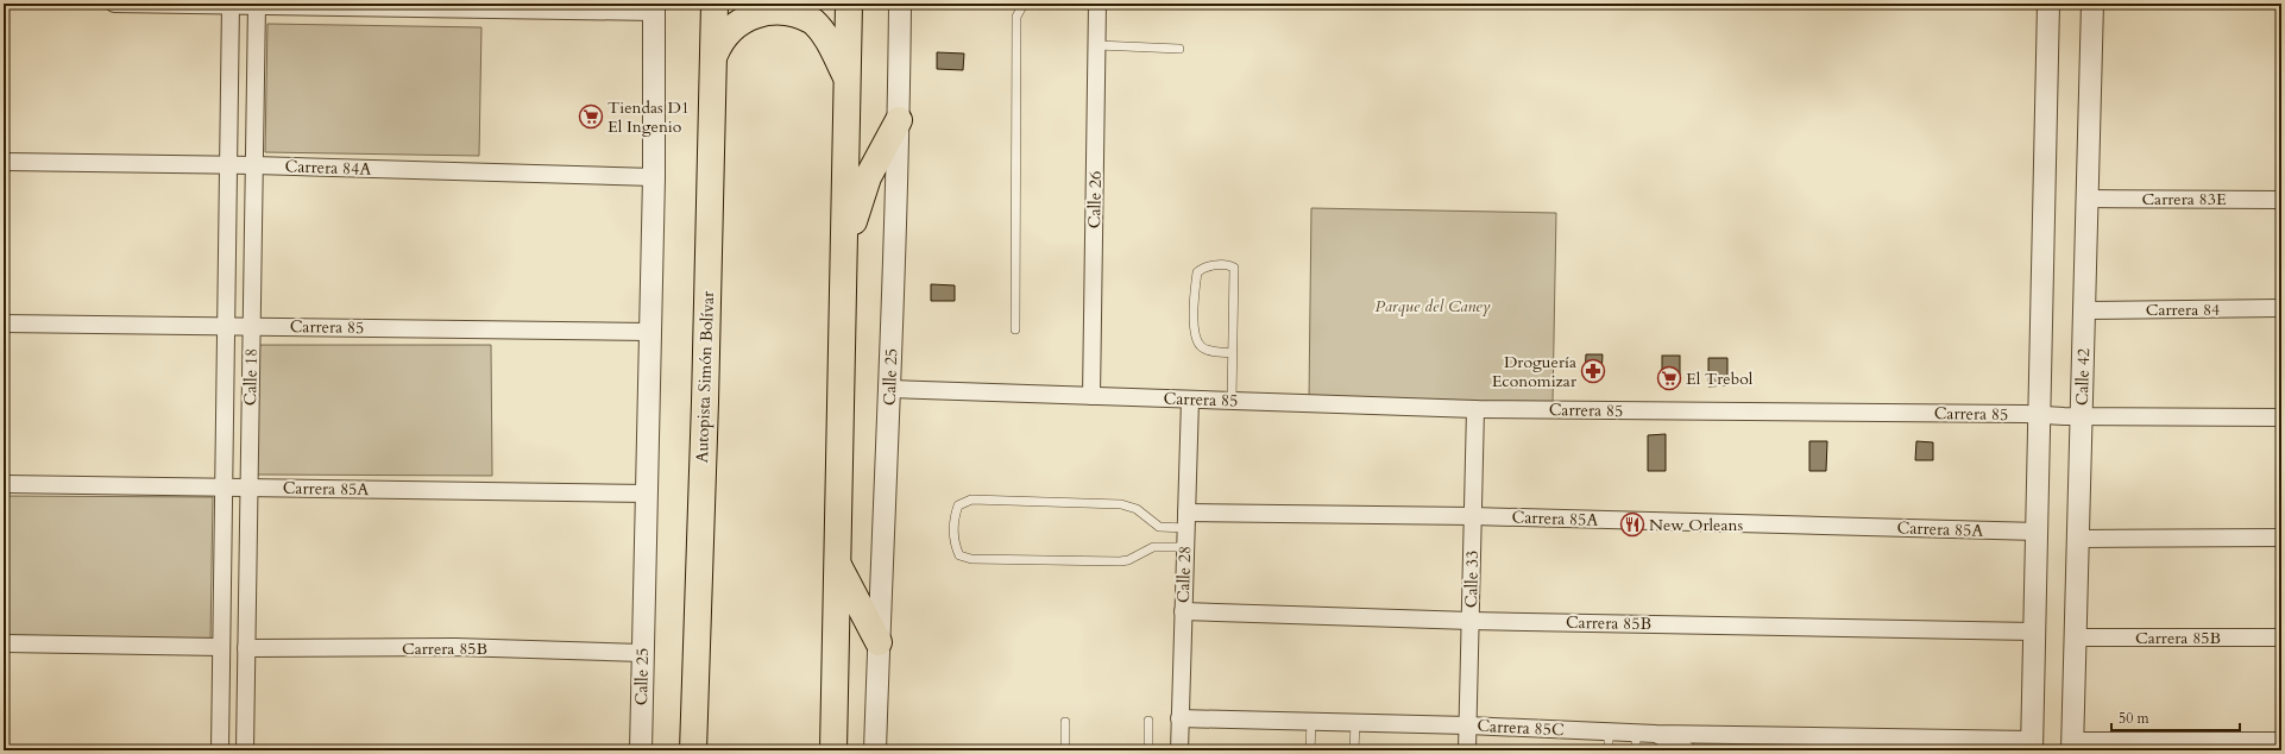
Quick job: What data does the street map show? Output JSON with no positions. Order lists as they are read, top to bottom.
{
  "streets": {
    "highway": ["Autopista Simón Bolívar"],
    "street": [
      "Carrera 84A",
      "Carrera 83E",
      "Calle 26",
      "Carrera 84",
      "Carrera 85",
      "Calle 18",
      "Calle 25",
      "Calle 42",
      "Carrera 85A",
      "Calle 28",
      "Calle 33",
      "Carrera 85B",
      "Carrera 85C"
    ]
  },
  "crossings": [
    ["Carrera 84A", "Calle 18"],
    ["Carrera 84A", "Calle 25"],
    ["Carrera 83E", "Calle 42"],
    ["Calle 26", "Carrera 85"],
    ["Carrera 84", "Calle 42"],
    ["Carrera 85", "Calle 18"],
    ["Carrera 85", "Calle 25"],
    ["Carrera 85", "Calle 42"],
    ["Carrera 85", "Calle 28"],
    ["Carrera 85", "Calle 33"],
    ["Calle 18", "Carrera 85A"],
    ["Calle 18", "Carrera 85B"],
    ["Calle 25", "Carrera 85A"],
    ["Calle 25", "Carrera 85B"],
    ["Calle 42", "Carrera 85B"],
    ["Carrera 85A", "Calle 28"],
    ["Carrera 85A", "Calle 33"],
    ["Calle 28", "Carrera 85B"],
    ["Calle 28", "Carrera 85C"],
    ["Calle 33", "Carrera 85B"],
    ["Calle 33", "Carrera 85C"]
  ],
  "parks": ["Parque del Caney"],
  "places": {
    "supermarket": ["Tiendas D1 El Ingenio", "El Trebol"],
    "pharmacy": ["Droguería Economizar"],
    "restaurant": ["New Orleans"]
  },
  "scale_bar": "50 m"
}
